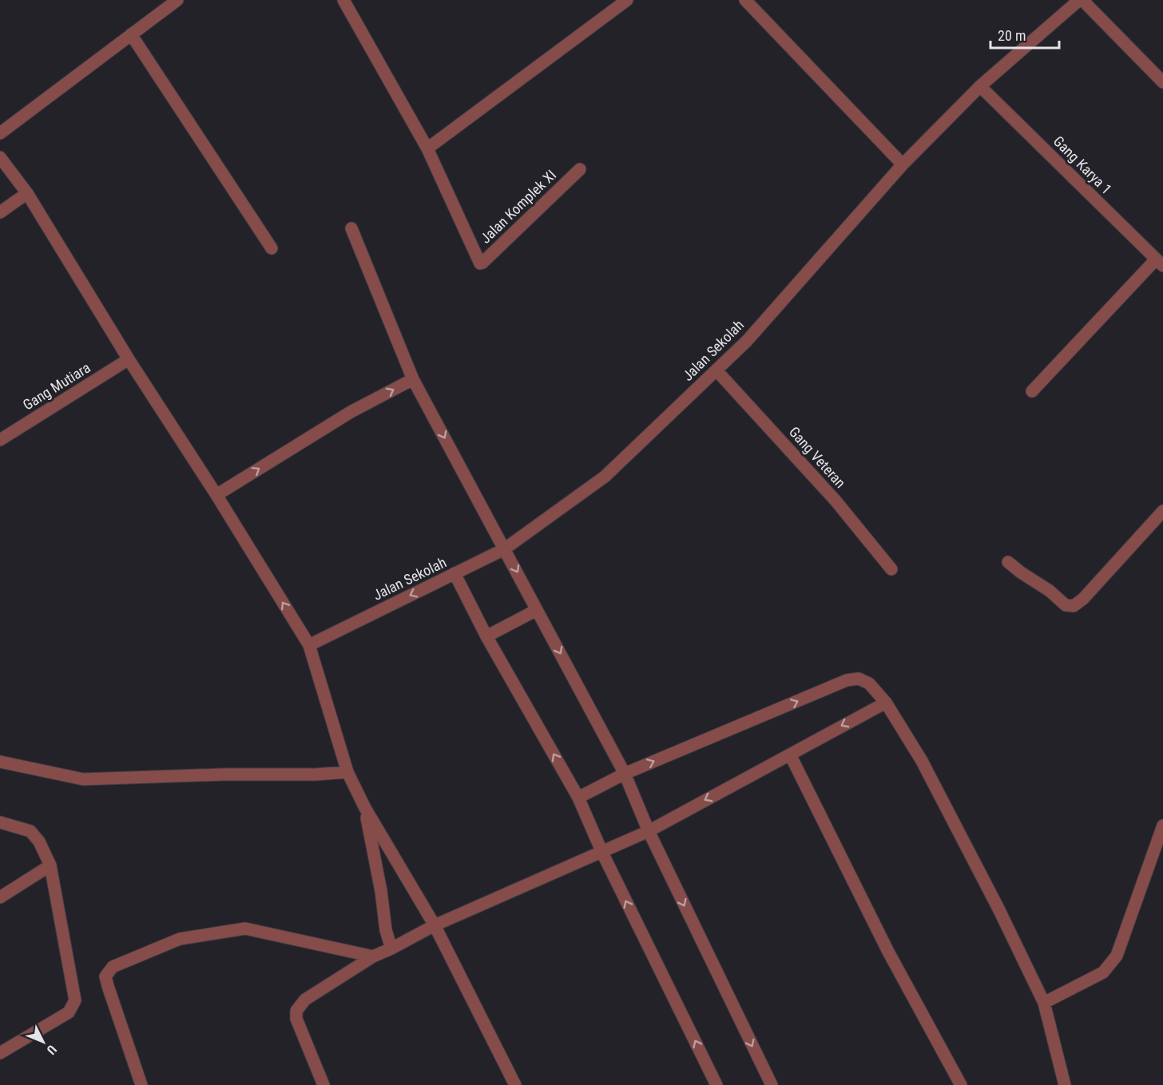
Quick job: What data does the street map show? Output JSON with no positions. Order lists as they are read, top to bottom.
{
  "streets": {
    "street": [
      "Gang Karya 1",
      "Jalan Komplek XI",
      "Jalan Sekolah",
      "Gang Mutiara",
      "Gang Veteran"
    ]
  },
  "crossings": [
    ["Gang Karya 1", "Jalan Sekolah"],
    ["Jalan Sekolah", "Gang Veteran"]
  ],
  "scale_bar": "20 m",
  "north": "bottom right"
}
